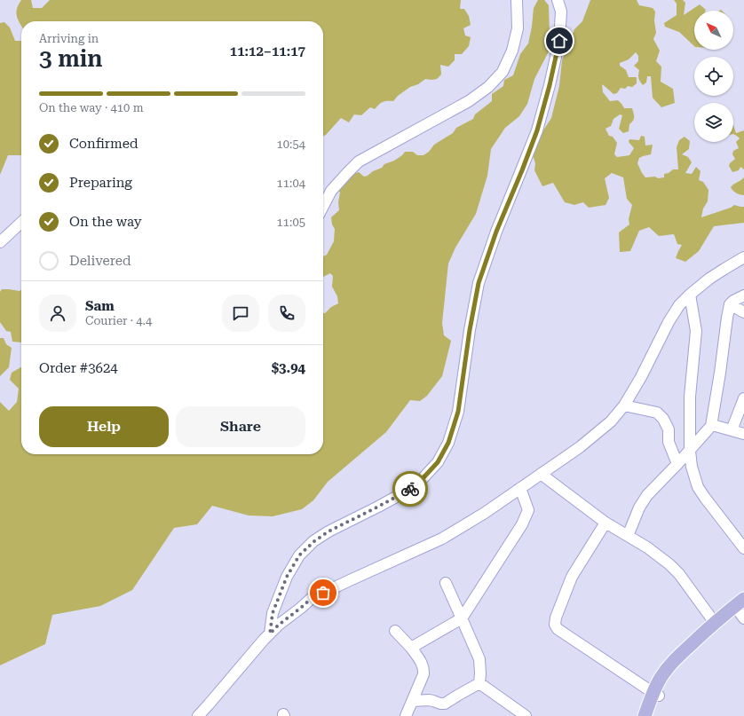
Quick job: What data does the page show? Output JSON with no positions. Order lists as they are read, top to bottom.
{
  "north": "top left",
  "page": {
    "heading": ["3 min", "Arriving in", "11:12–11:17"],
    "panel": [
      "Sam",
      "Courier · 4.4",
      "Order #3624",
      "$3.94"
    ],
    "bar": "On the way · 410 m",
    "list": [
      ["Confirmed", "10:54"],
      ["Preparing", "11:04"],
      ["On the way", "11:05"],
      "Delivered"
    ],
    "buttons": ["Help", "Share"]
  }
}
